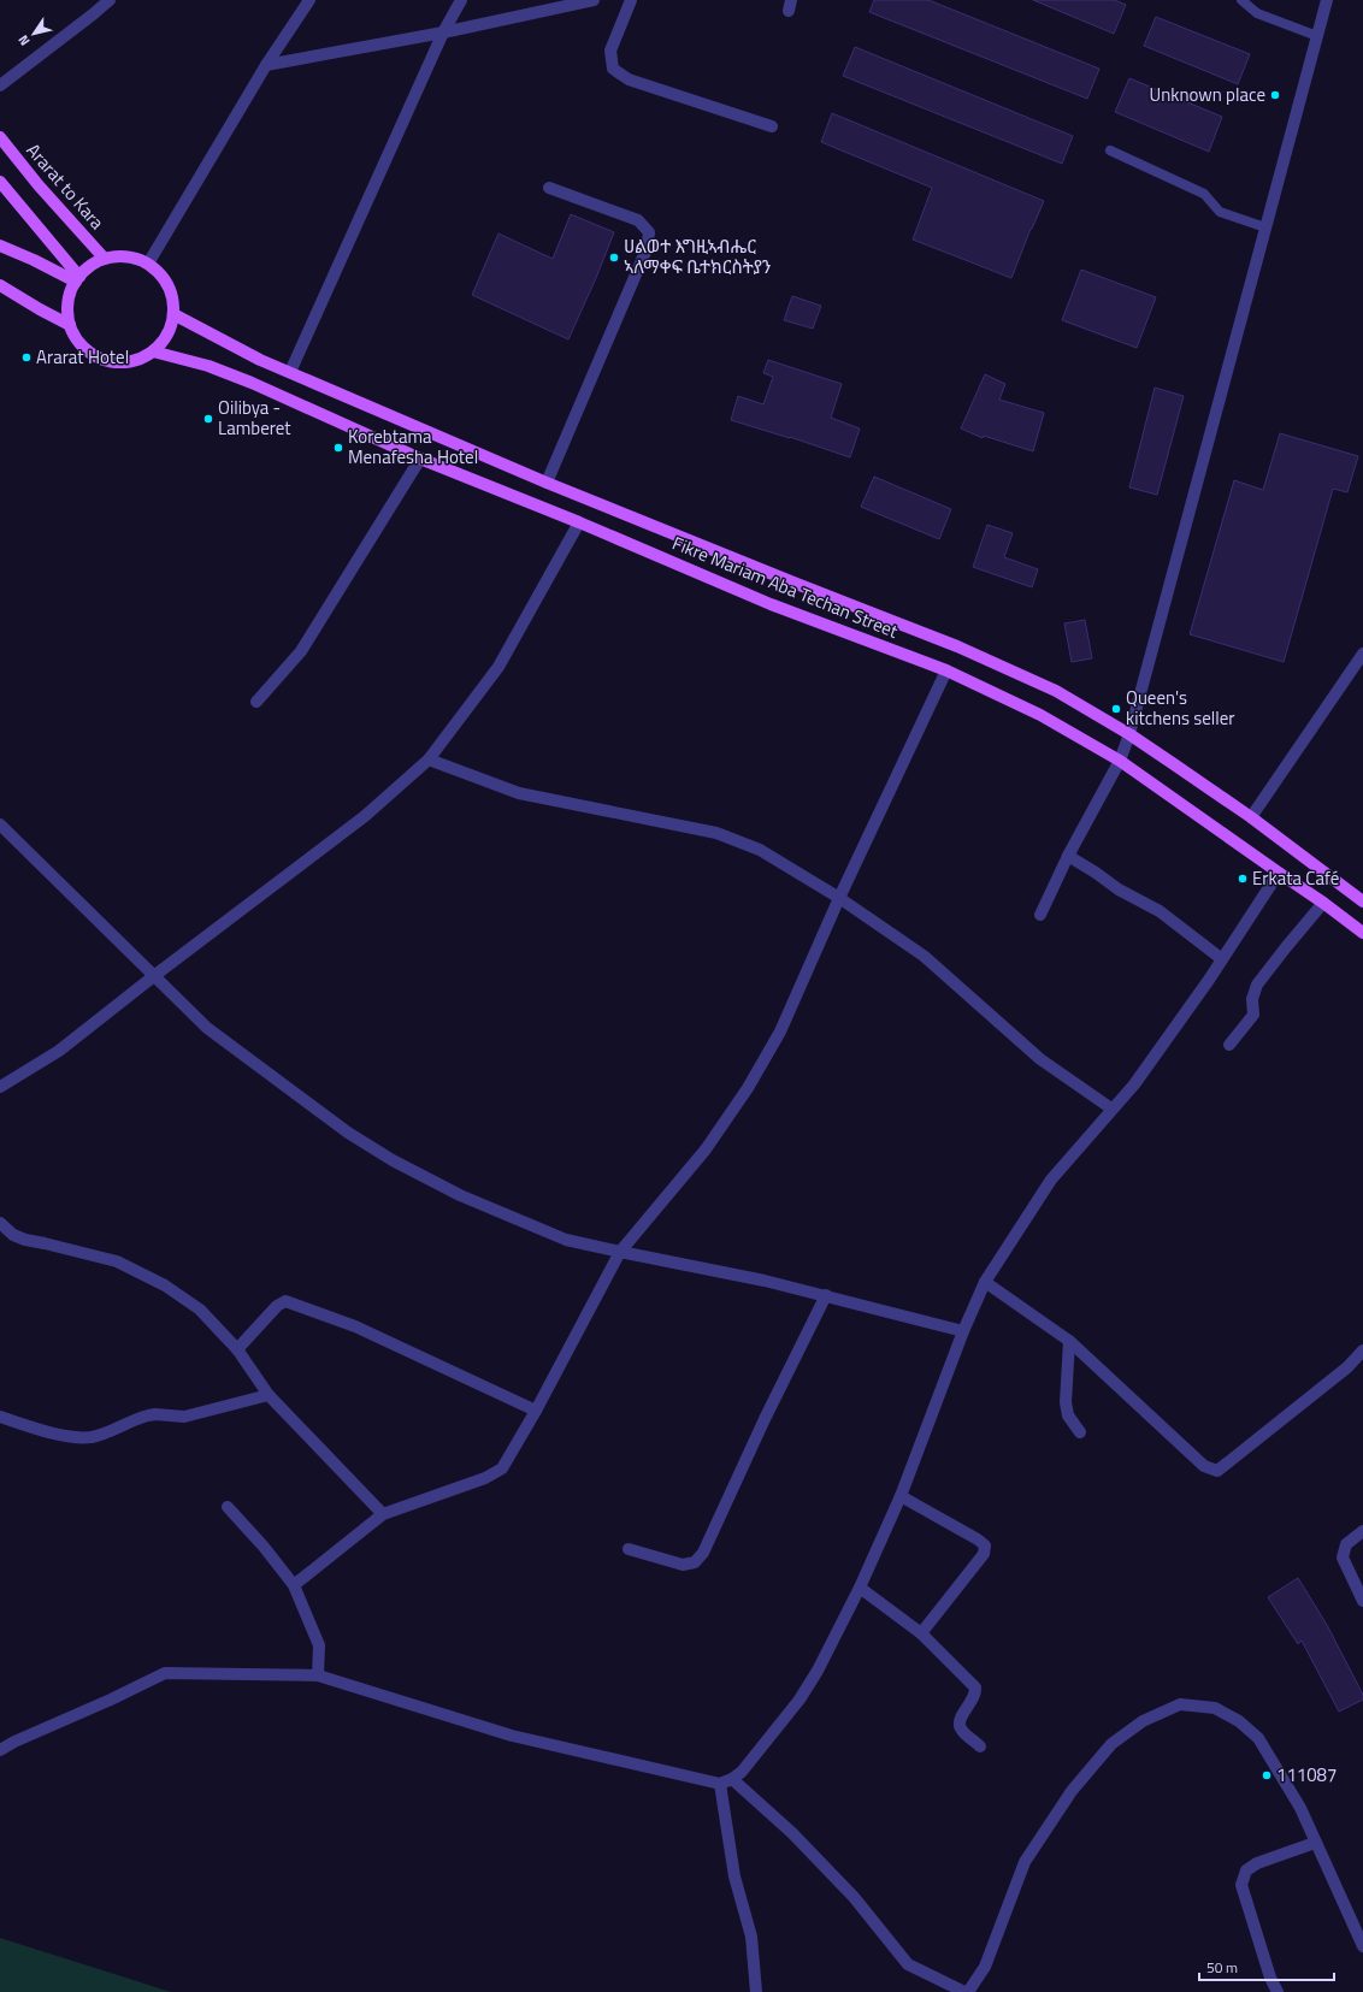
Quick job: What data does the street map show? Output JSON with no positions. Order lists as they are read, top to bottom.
{
  "streets": {
    "main road": ["Ararat to Kara", "Fikre Mariam Aba Techan Street"]
  },
  "crossings": [
    ["Ararat to Kara", "Fikre Mariam Aba Techan Street"]
  ],
  "places": [
    "Unknown place",
    "ሀልወተ እግዚኣብሔር ኣለማቀፍ ቤተክርስትያን",
    "Ararat Hotel",
    "Oilibya - Lamberet",
    "Korebtama Menafesha Hotel",
    "Queen's kitchens seller",
    "Erkata Café",
    "111087"
  ],
  "scale_bar": "50 m",
  "north": "bottom left"
}
